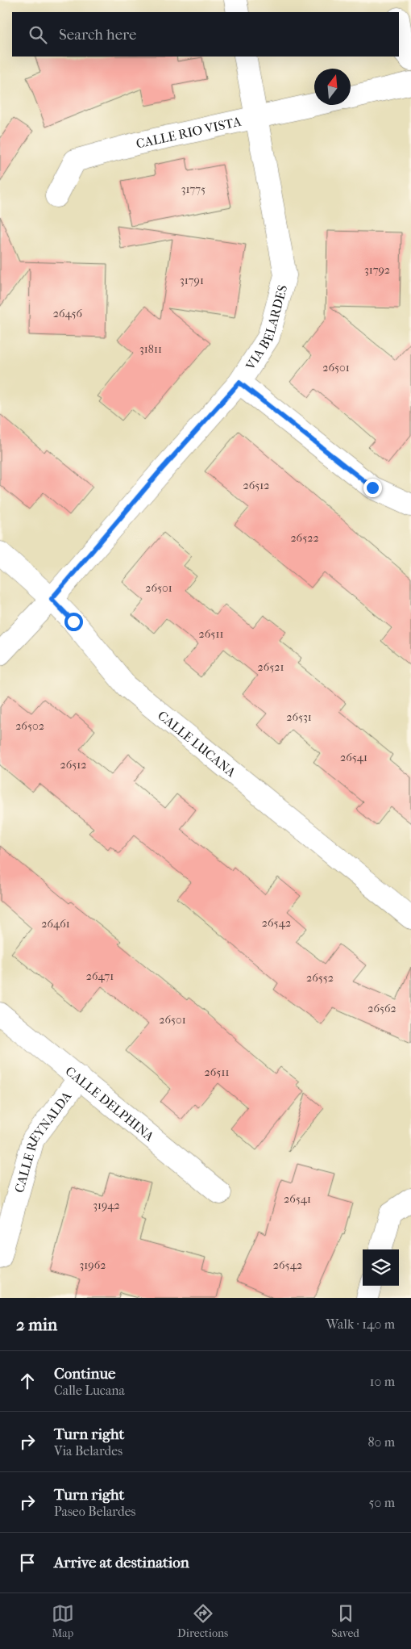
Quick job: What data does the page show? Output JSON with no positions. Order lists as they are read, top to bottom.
{
  "streets": {
    "street": [
      "CALLE RIO VISTA",
      "VIA BELARDES",
      "CALLE LUCANA",
      "CALLE DELPHINA",
      "CALLE REYNALDA"
    ]
  },
  "crossings": [
    ["CALLE RIO VISTA", "VIA BELARDES"],
    ["VIA BELARDES", "CALLE LUCANA"],
    ["CALLE DELPHINA", "CALLE REYNALDA"]
  ],
  "house_numbers": [
    "31775",
    "31792",
    "31791",
    "26456",
    "31811",
    "26501",
    "26512",
    "26522",
    "26501",
    "26511",
    "26521",
    "26531",
    "26502",
    "26541",
    "26512",
    "26542",
    "26461",
    "26471",
    "26552",
    "26562",
    "26501",
    "26511",
    "26541",
    "31942",
    "31962",
    "26542"
  ],
  "north": "top",
  "page": {
    "search": "Search here",
    "heading": ["2 min", "Walk · 140 m"],
    "list": [
      ["Continue", "Calle Lucana", "10 m"],
      ["Turn right", "Via Belardes", "80 m"],
      ["Turn right", "Paseo Belardes", "50 m"],
      "Arrive at destination"
    ],
    "nav": ["Map", "Directions", "Saved"]
  }
}
